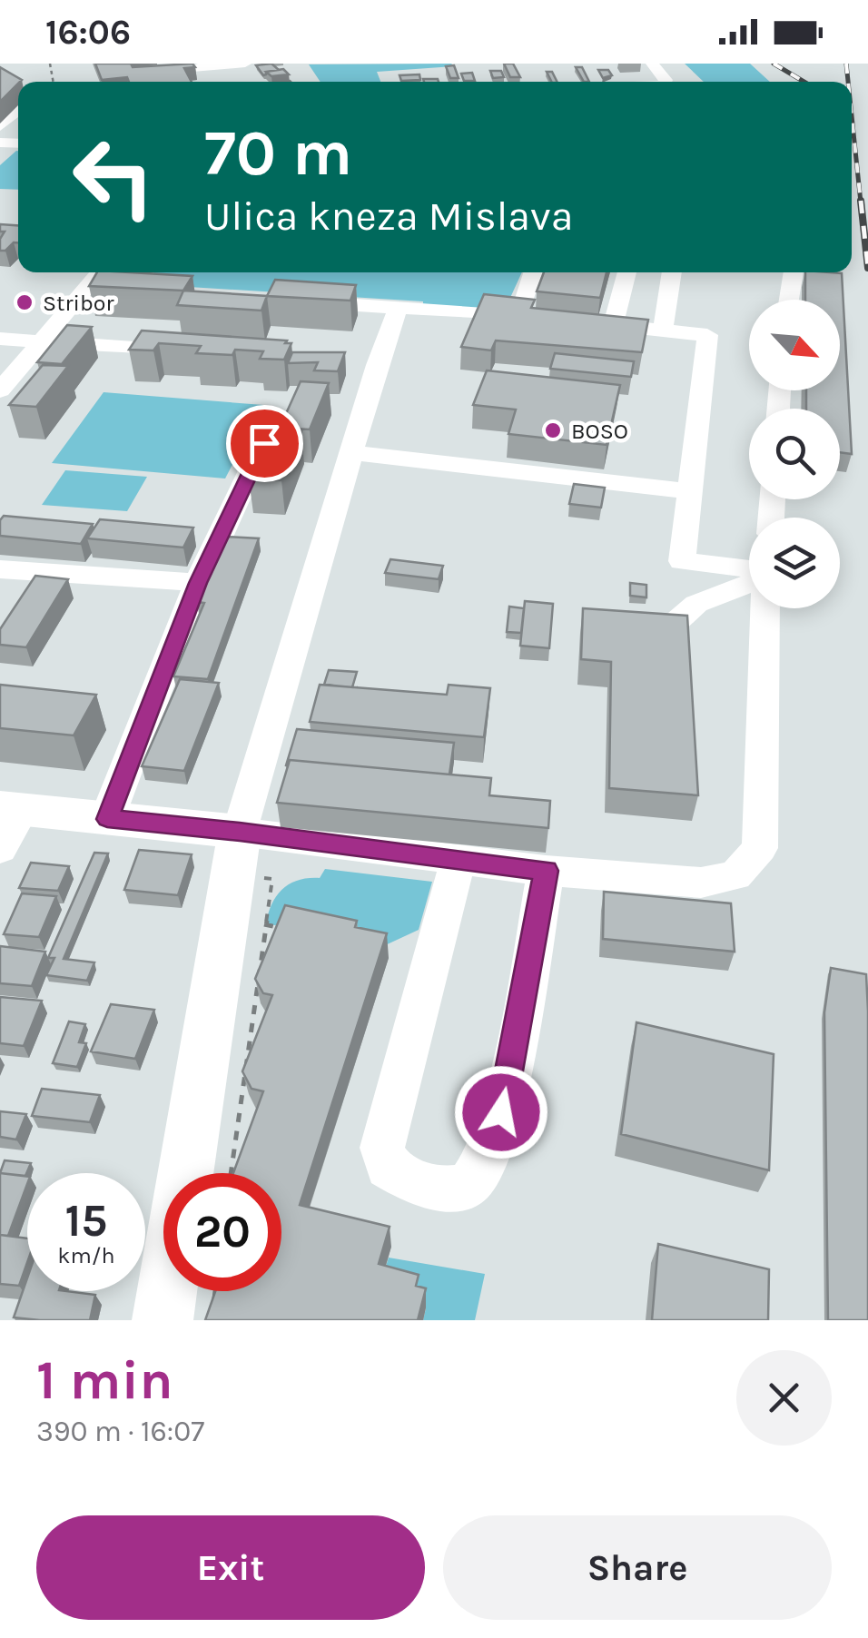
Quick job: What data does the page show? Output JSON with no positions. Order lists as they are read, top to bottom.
{
  "places": ["Stribor", "BOSO"],
  "north": "bottom right",
  "page": {
    "status": "16:06",
    "turn": ["70 m", "Ulica kneza Mislava"],
    "speed": "15 km/h",
    "limit": "20",
    "heading": ["1 min", "390 m · 16:07"],
    "buttons": ["Exit", "Share"]
  }
}
